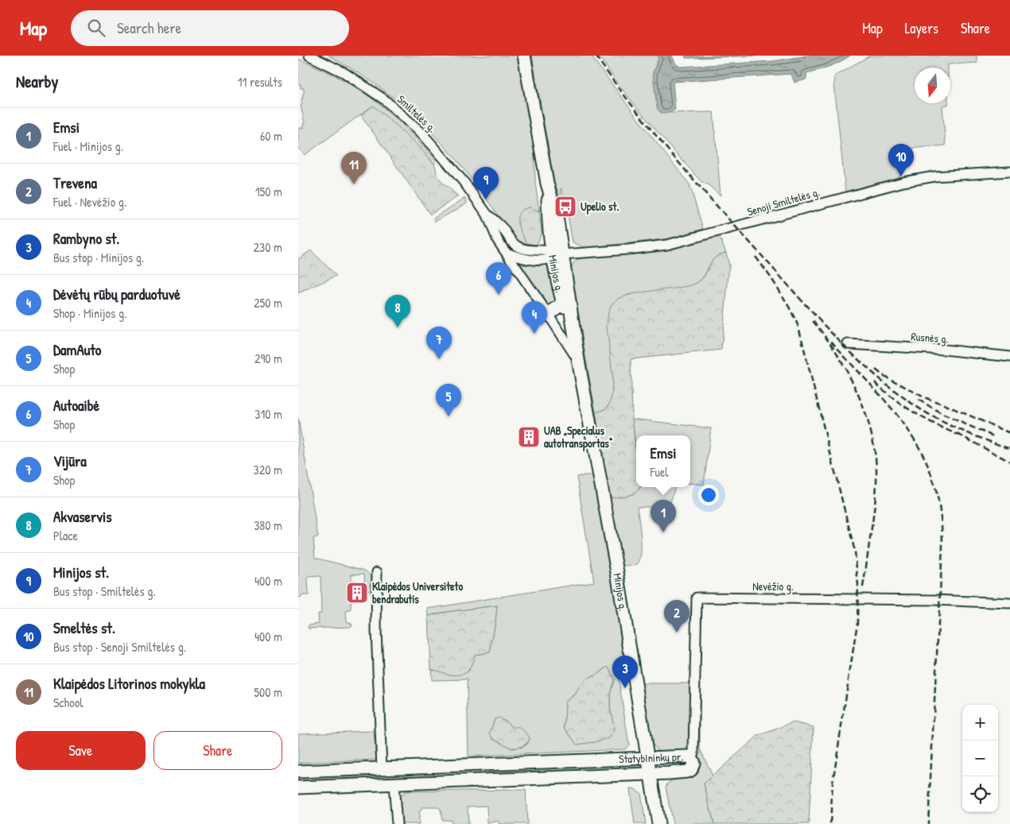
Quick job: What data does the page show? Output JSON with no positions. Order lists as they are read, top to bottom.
{
  "streets": {
    "main road": ["Minijos g.", "Statybininkų pr."],
    "street": [
      "Smiltelės g.",
      "Senoji Smiltelės g.",
      "Rusnės g.",
      "Nevėžio g."
    ]
  },
  "crossings": [
    ["Senoji Smiltelės g.", "Minijos g."],
    ["Minijos g.", "Statybininkų pr."],
    ["Nevėžio g.", "Statybininkų pr."]
  ],
  "places": {
    "bus stop": ["Upelio st."],
    "building": ["UAB „Specialus autotransportas“", "Klaipėdos Universiteto bendrabutis"]
  },
  "north": "bottom",
  "page": {
    "header": "Map",
    "search": "Search here",
    "nav": ["Map", "Layers", "Share"],
    "heading": ["Nearby", "11 results"],
    "list": [
      {
        "mark": "1",
        "name": "Emsi",
        "note": "Fuel · Minijos g.",
        "value": "60 m"
      },
      {
        "mark": "2",
        "name": "Trevena",
        "note": "Fuel · Nevėžio g.",
        "value": "150 m"
      },
      {
        "mark": "3",
        "name": "Rambyno st.",
        "note": "Bus stop · Minijos g.",
        "value": "230 m"
      },
      {
        "mark": "4",
        "name": "Dėvėtų rūbų parduotuvė",
        "note": "Shop · Minijos g.",
        "value": "250 m"
      },
      {
        "mark": "5",
        "name": "DamAuto",
        "note": "Shop",
        "value": "290 m"
      },
      {
        "mark": "6",
        "name": "Autoaibė",
        "note": "Shop",
        "value": "310 m"
      },
      {
        "mark": "7",
        "name": "Vijūra",
        "note": "Shop",
        "value": "320 m"
      },
      {
        "mark": "8",
        "name": "Akvaservis",
        "note": "Place",
        "value": "380 m"
      },
      {
        "mark": "9",
        "name": "Minijos st.",
        "note": "Bus stop · Smiltelės g.",
        "value": "400 m"
      },
      {
        "mark": "10",
        "name": "Smeltės st.",
        "note": "Bus stop · Senoji Smiltelės g.",
        "value": "400 m"
      },
      {
        "mark": "11",
        "name": "Klaipėdos Litorinos mokykla",
        "note": "School",
        "value": "500 m"
      }
    ],
    "pins": [
      "10",
      "11",
      "9",
      "6",
      "8",
      "4",
      "7",
      "5",
      "1",
      "2",
      "3"
    ],
    "popup": ["Emsi", "Fuel"],
    "map_buttons": ["+", "−"],
    "buttons": ["Save", "Share"]
  }
}
